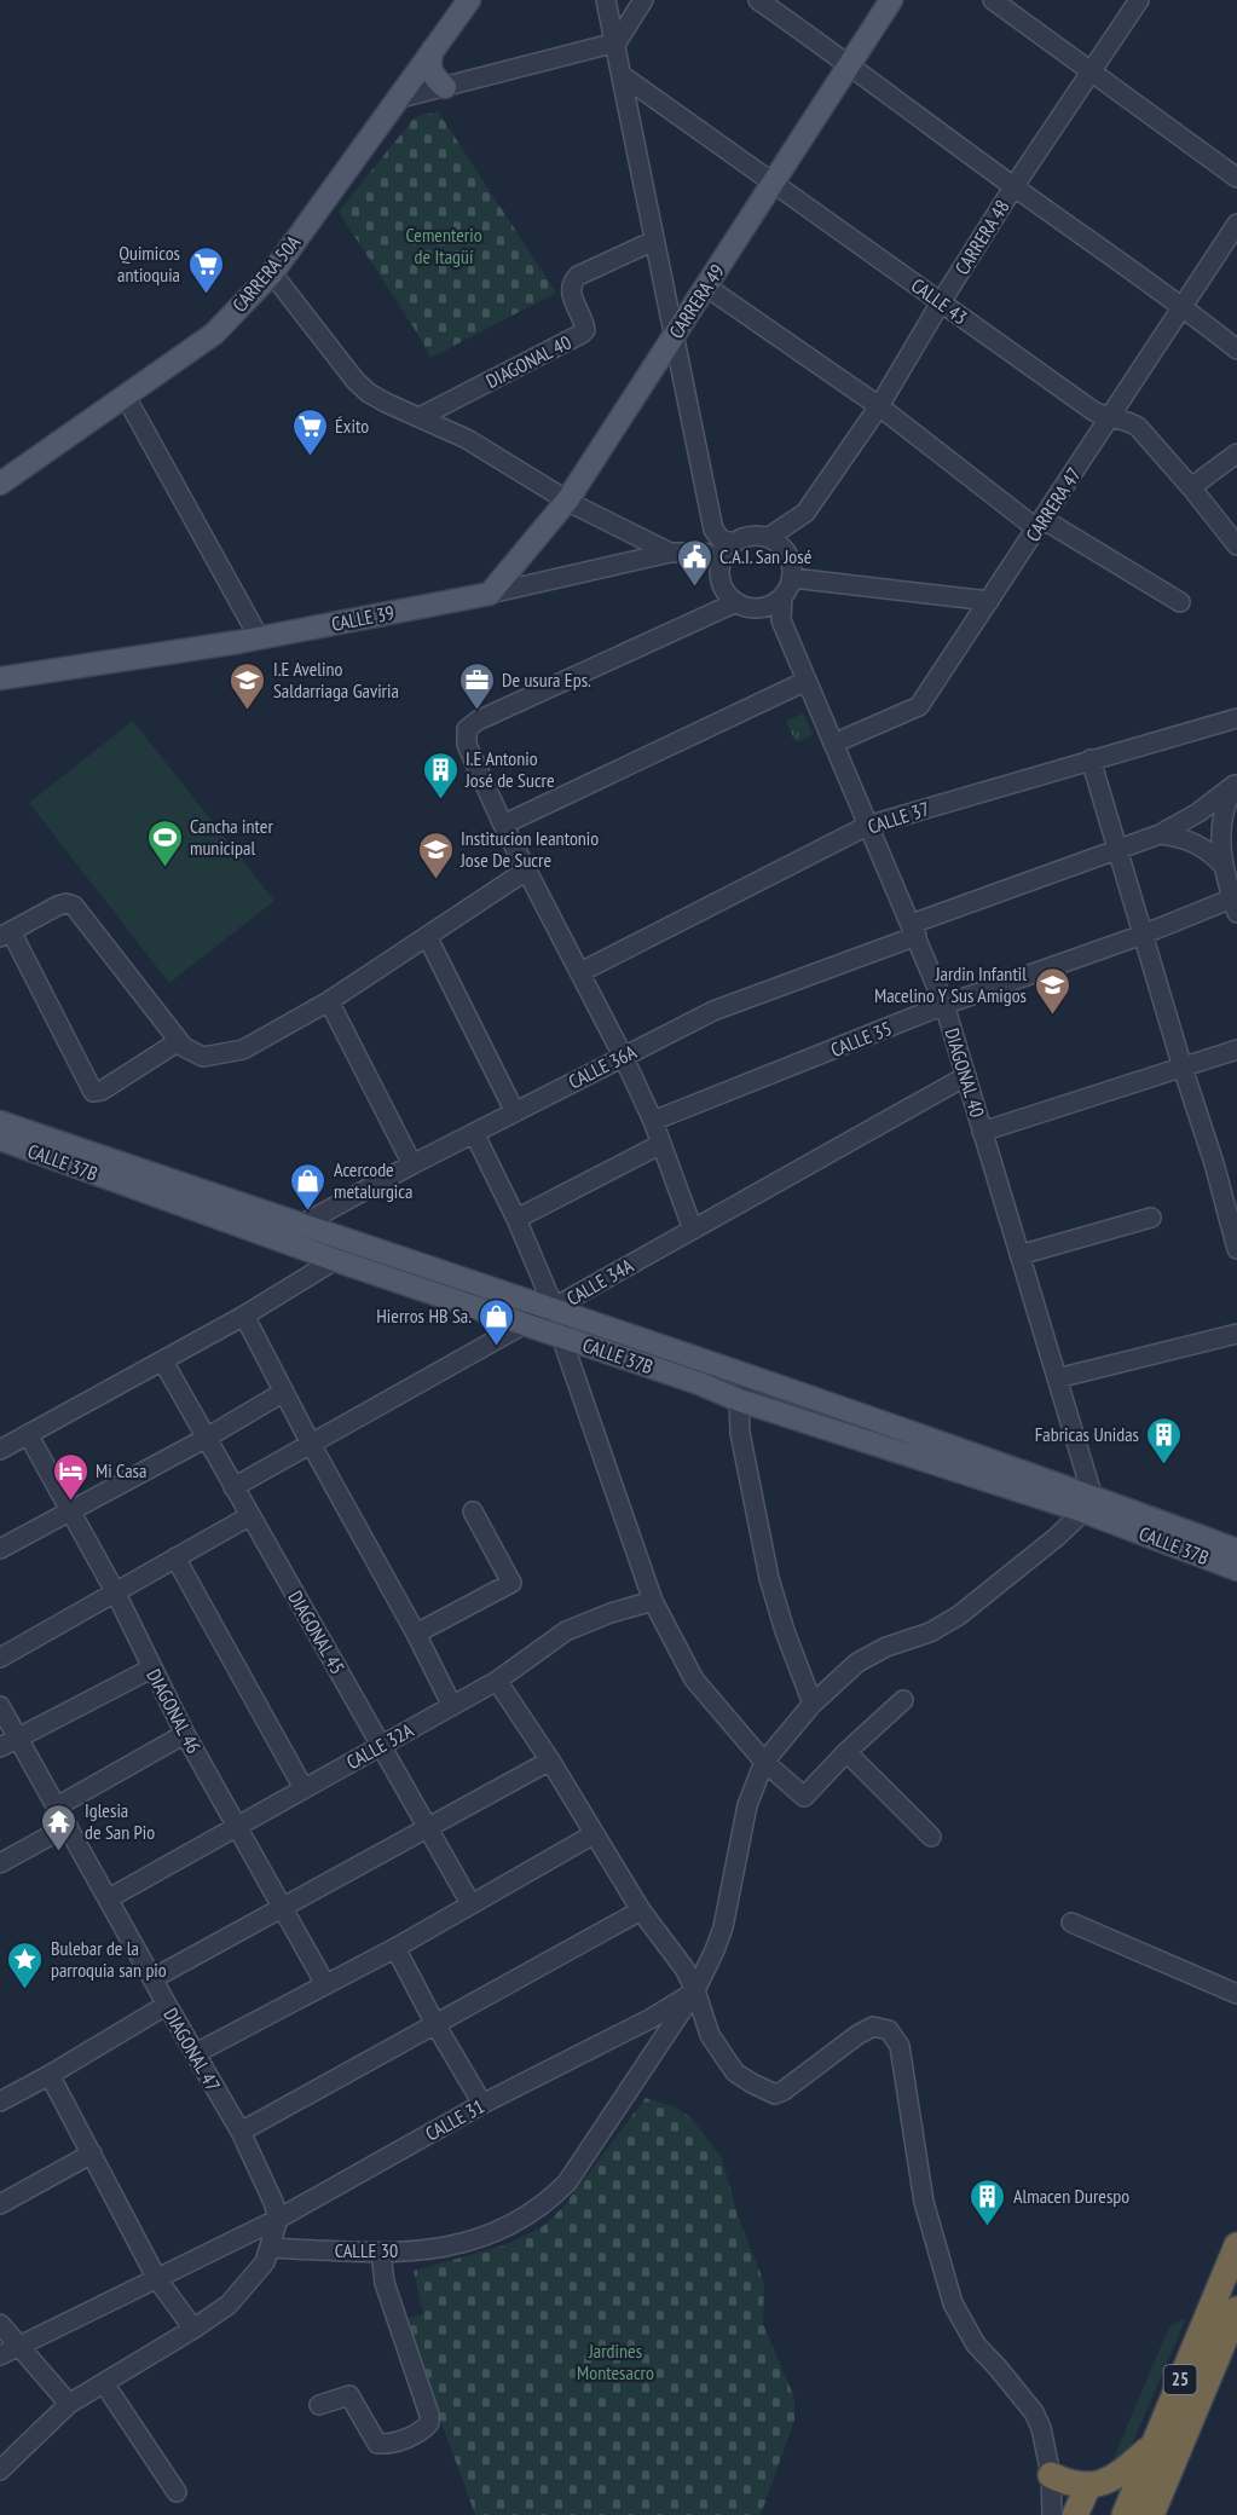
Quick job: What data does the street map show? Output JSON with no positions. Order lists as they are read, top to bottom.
{
  "streets": {
    "highway": ["25"],
    "main road": [
      "CARRERA 50A",
      "CARRERA 49",
      "CALLE 39",
      "CALLE 37B"
    ],
    "street": [
      "CARRERA 48",
      "CALLE 43",
      "DIAGONAL 40",
      "CARRERA 47",
      "CALLE 37",
      "CALLE 35",
      "CALLE 36A",
      "CALLE 34A",
      "DIAGONAL 45",
      "DIAGONAL 46",
      "CALLE 32A",
      "DIAGONAL 47",
      "CALLE 31",
      "CALLE 30"
    ]
  },
  "crossings": [
    ["CARRERA 48", "CALLE 43"],
    ["CARRERA 48", "DIAGONAL 40"],
    ["CARRERA 48", "CALLE 39"],
    ["CARRERA 49", "CALLE 43"],
    ["CARRERA 49", "CALLE 39"],
    ["CALLE 43", "CARRERA 47"],
    ["DIAGONAL 40", "CARRERA 47"],
    ["DIAGONAL 40", "CALLE 39"],
    ["DIAGONAL 40", "CALLE 37"],
    ["DIAGONAL 40", "CALLE 35"],
    ["DIAGONAL 40", "CALLE 36A"],
    ["DIAGONAL 40", "CALLE 37B"],
    ["DIAGONAL 40", "CALLE 34A"],
    ["CALLE 36A", "CALLE 37B"],
    ["CALLE 37B", "CALLE 34A"],
    ["CALLE 34A", "DIAGONAL 45"],
    ["DIAGONAL 45", "CALLE 32A"],
    ["DIAGONAL 46", "CALLE 32A"],
    ["CALLE 32A", "DIAGONAL 47"],
    ["DIAGONAL 47", "CALLE 31"],
    ["CALLE 31", "CALLE 30"]
  ],
  "parks": ["Cementerio de Itagüí", "Jardines Montesacro"],
  "places": {
    "supermarket": ["Quimicos antioquia", "Éxito"],
    "public building": ["C.A.I. San José"],
    "school or university": ["I.E Avelino Saldarriaga Gaviria", "Institucion Ieantonio Jose De Sucre", "Jardin Infantil Macelino Y Sus Amigos"],
    "office": ["De usura Eps."],
    "building": ["I.E Antonio José de Sucre", "Fabricas Unidas", "Almacen Durespo"],
    "sports": ["Cancha inter municipal"],
    "shop": ["Acercode metalurgica", "Hierros HB Sa."],
    "hotel": ["Mi Casa"],
    "temple": ["Iglesia de San Pio"],
    "place": ["Bulebar de la parroquia san pio"]
  }
}
